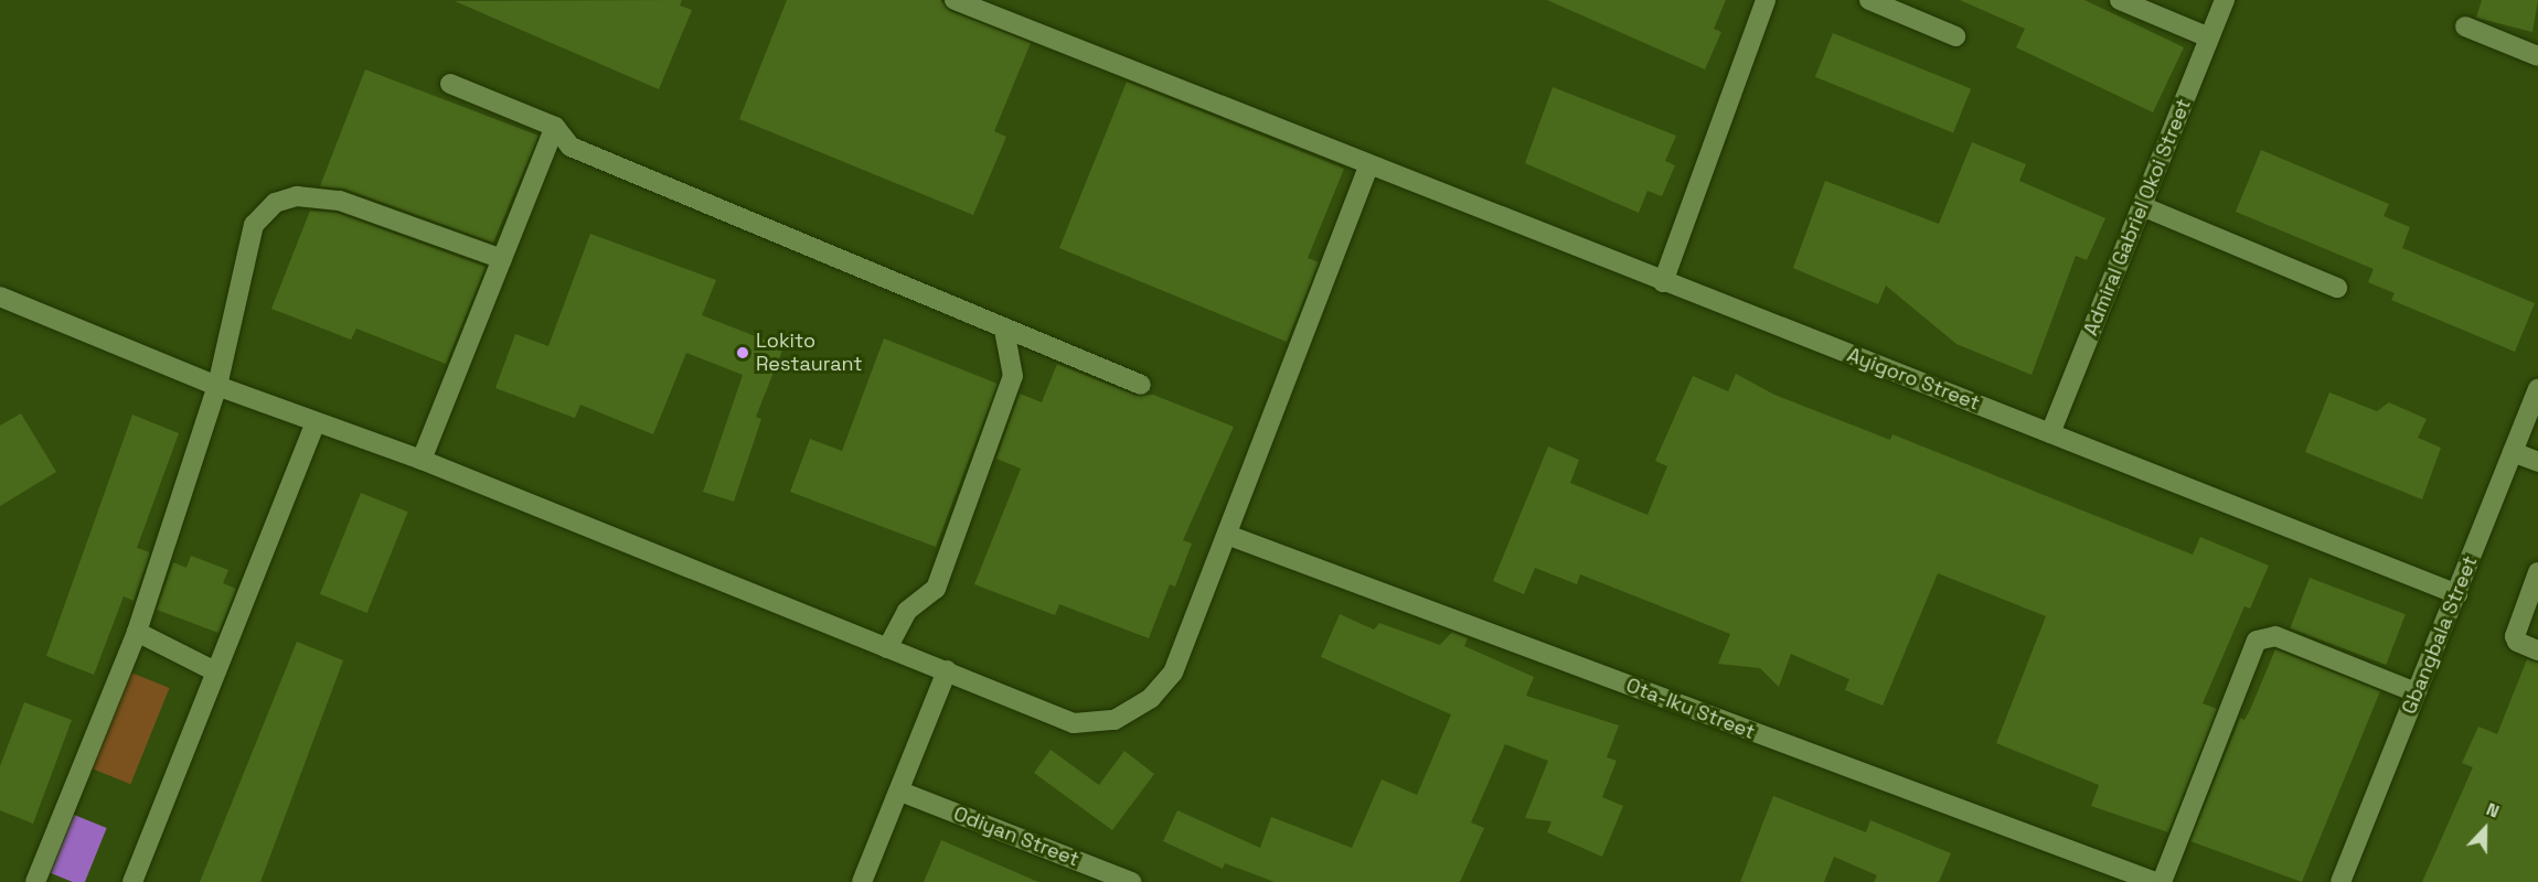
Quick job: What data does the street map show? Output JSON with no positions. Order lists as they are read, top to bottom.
{
  "streets": {
    "street": [
      "Admiral Gabriel Okoi Street",
      "Ayigoro Street",
      "Gbangbala Street",
      "Ota-Iku Street",
      "Odiyan Street"
    ]
  },
  "crossings": [
    ["Admiral Gabriel Okoi Street", "Ayigoro Street"],
    ["Ayigoro Street", "Gbangbala Street"]
  ],
  "places": ["Lokito Restaurant"],
  "north": "top"
}
